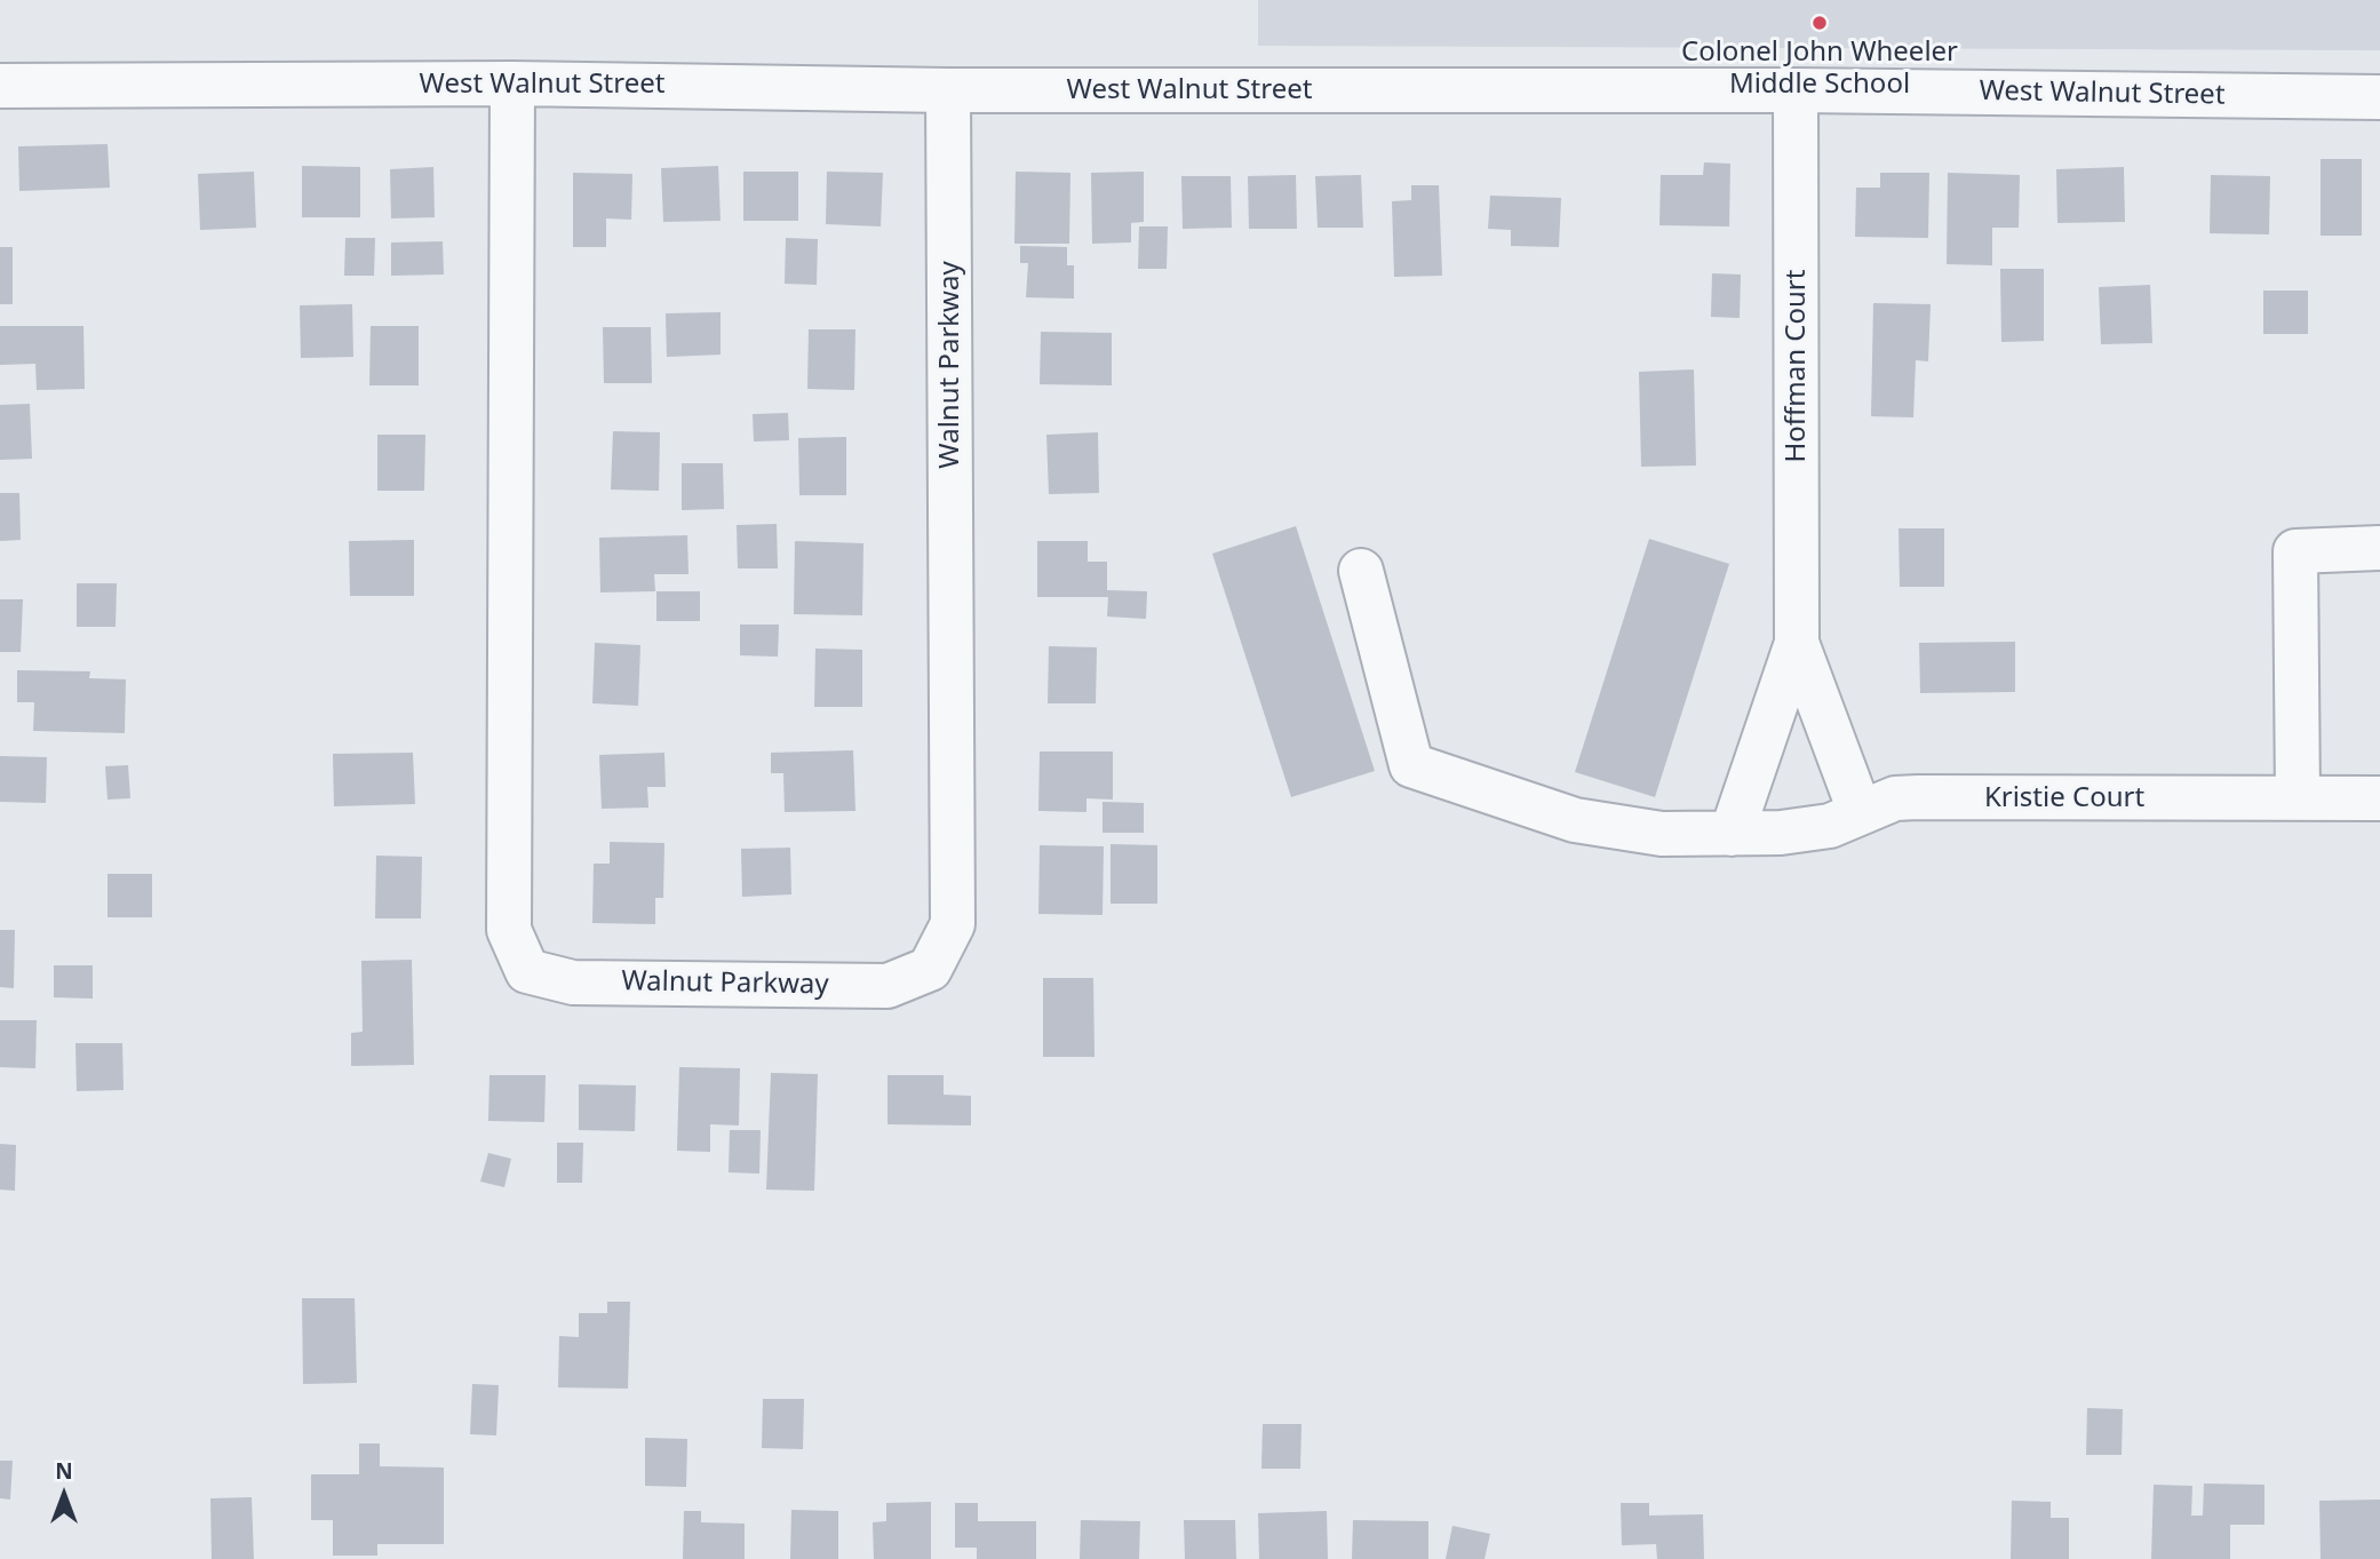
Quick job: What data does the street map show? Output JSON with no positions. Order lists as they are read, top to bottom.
{
  "streets": {
    "street": [
      "West Walnut Street",
      "Walnut Parkway",
      "Hoffman Court",
      "Kristie Court"
    ]
  },
  "crossings": [
    ["West Walnut Street", "Walnut Parkway"],
    ["West Walnut Street", "Hoffman Court"],
    ["Hoffman Court", "Kristie Court"]
  ],
  "places": ["Colonel John Wheeler Middle School"],
  "north": "top"
}
